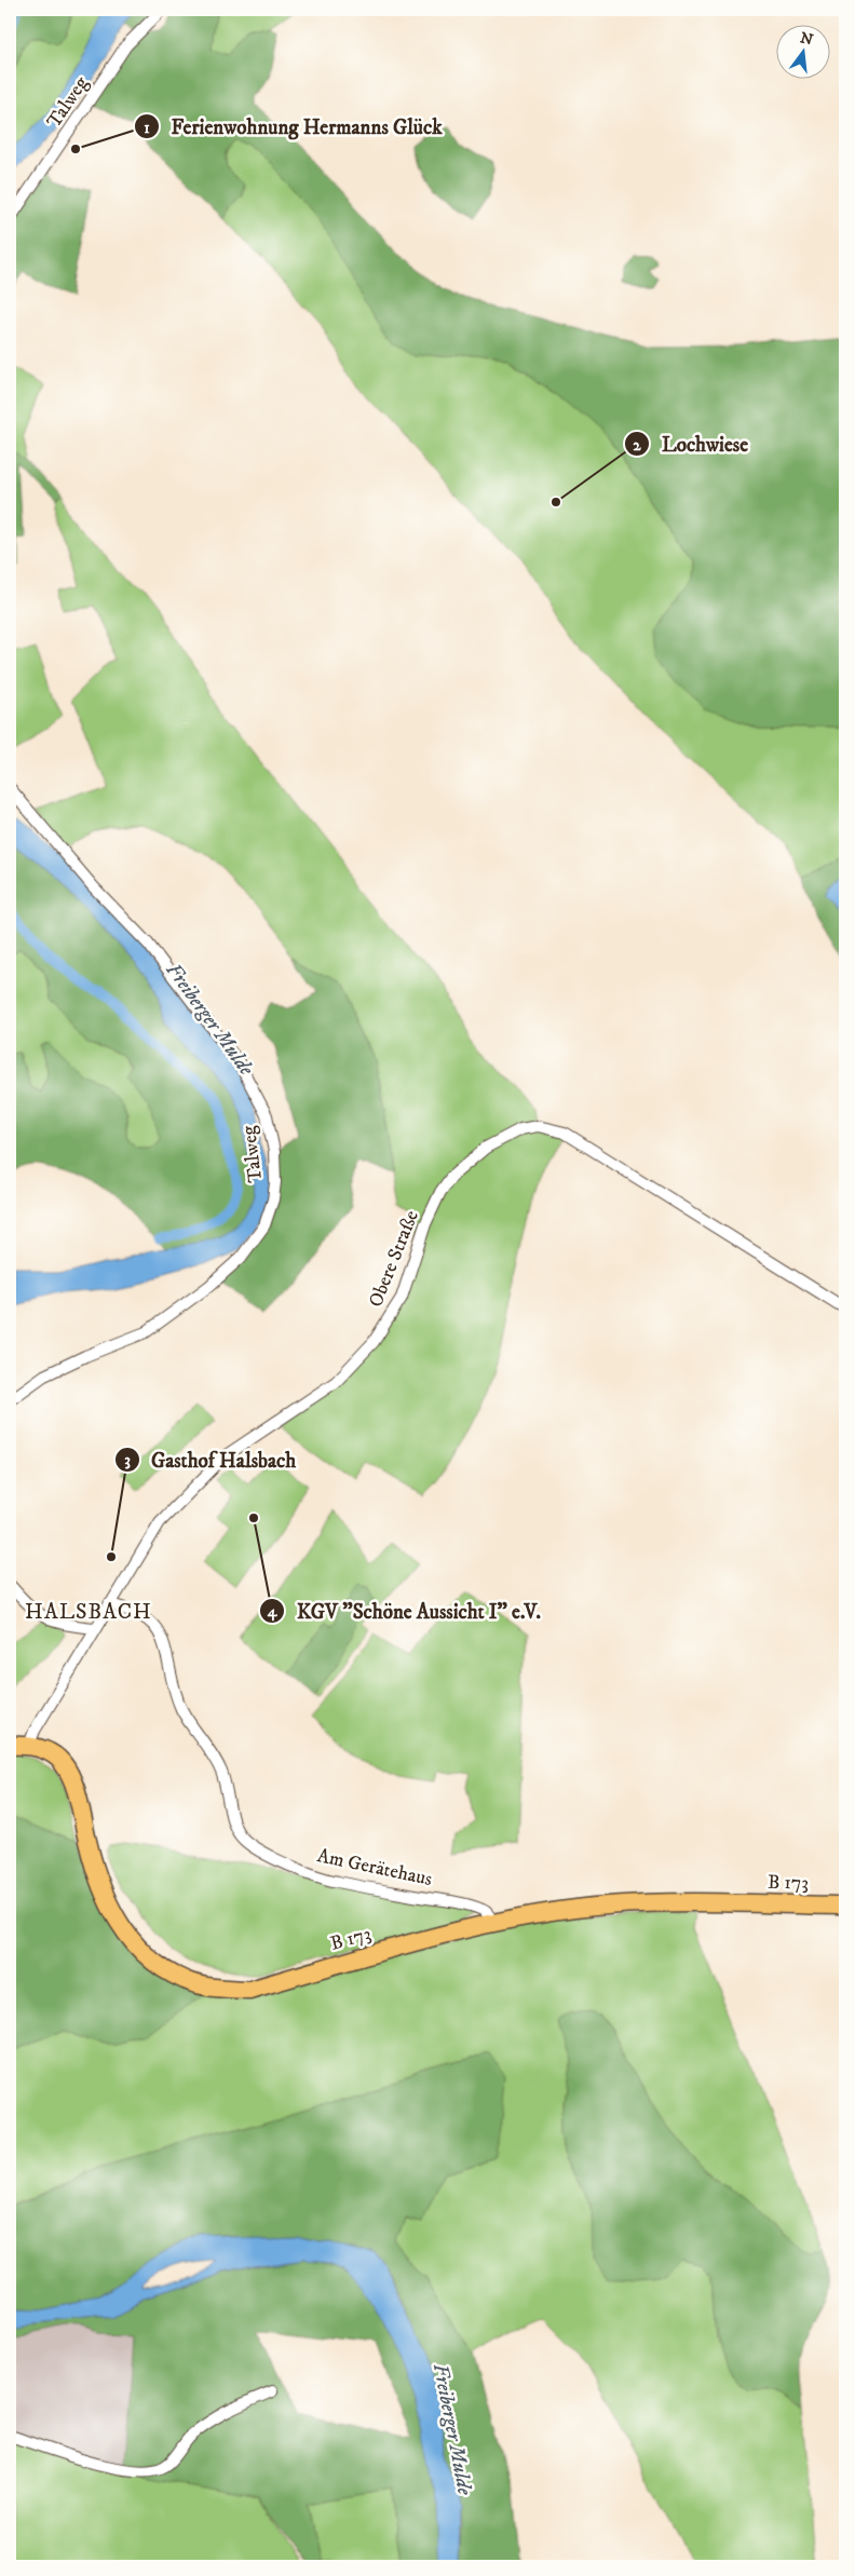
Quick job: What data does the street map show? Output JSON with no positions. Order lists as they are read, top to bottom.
{
  "streets": {
    "main road": ["B 173"],
    "street": ["Talweg", "Obere Straße", "Am Gerätehaus"]
  },
  "crossings": [
    ["Obere Straße", "Am Gerätehaus"],
    ["Obere Straße", "B 173"],
    ["Am Gerätehaus", "B 173"]
  ],
  "districts": ["HALSBACH"],
  "water": ["Freiberger Mulde"],
  "places": [
    "Ferienwohnung Hermanns Glück",
    "Lochwiese",
    "KGV \"Schöne Aussicht I\" e.V.",
    "Gasthof Halsbach"
  ],
  "north": "top"
}
